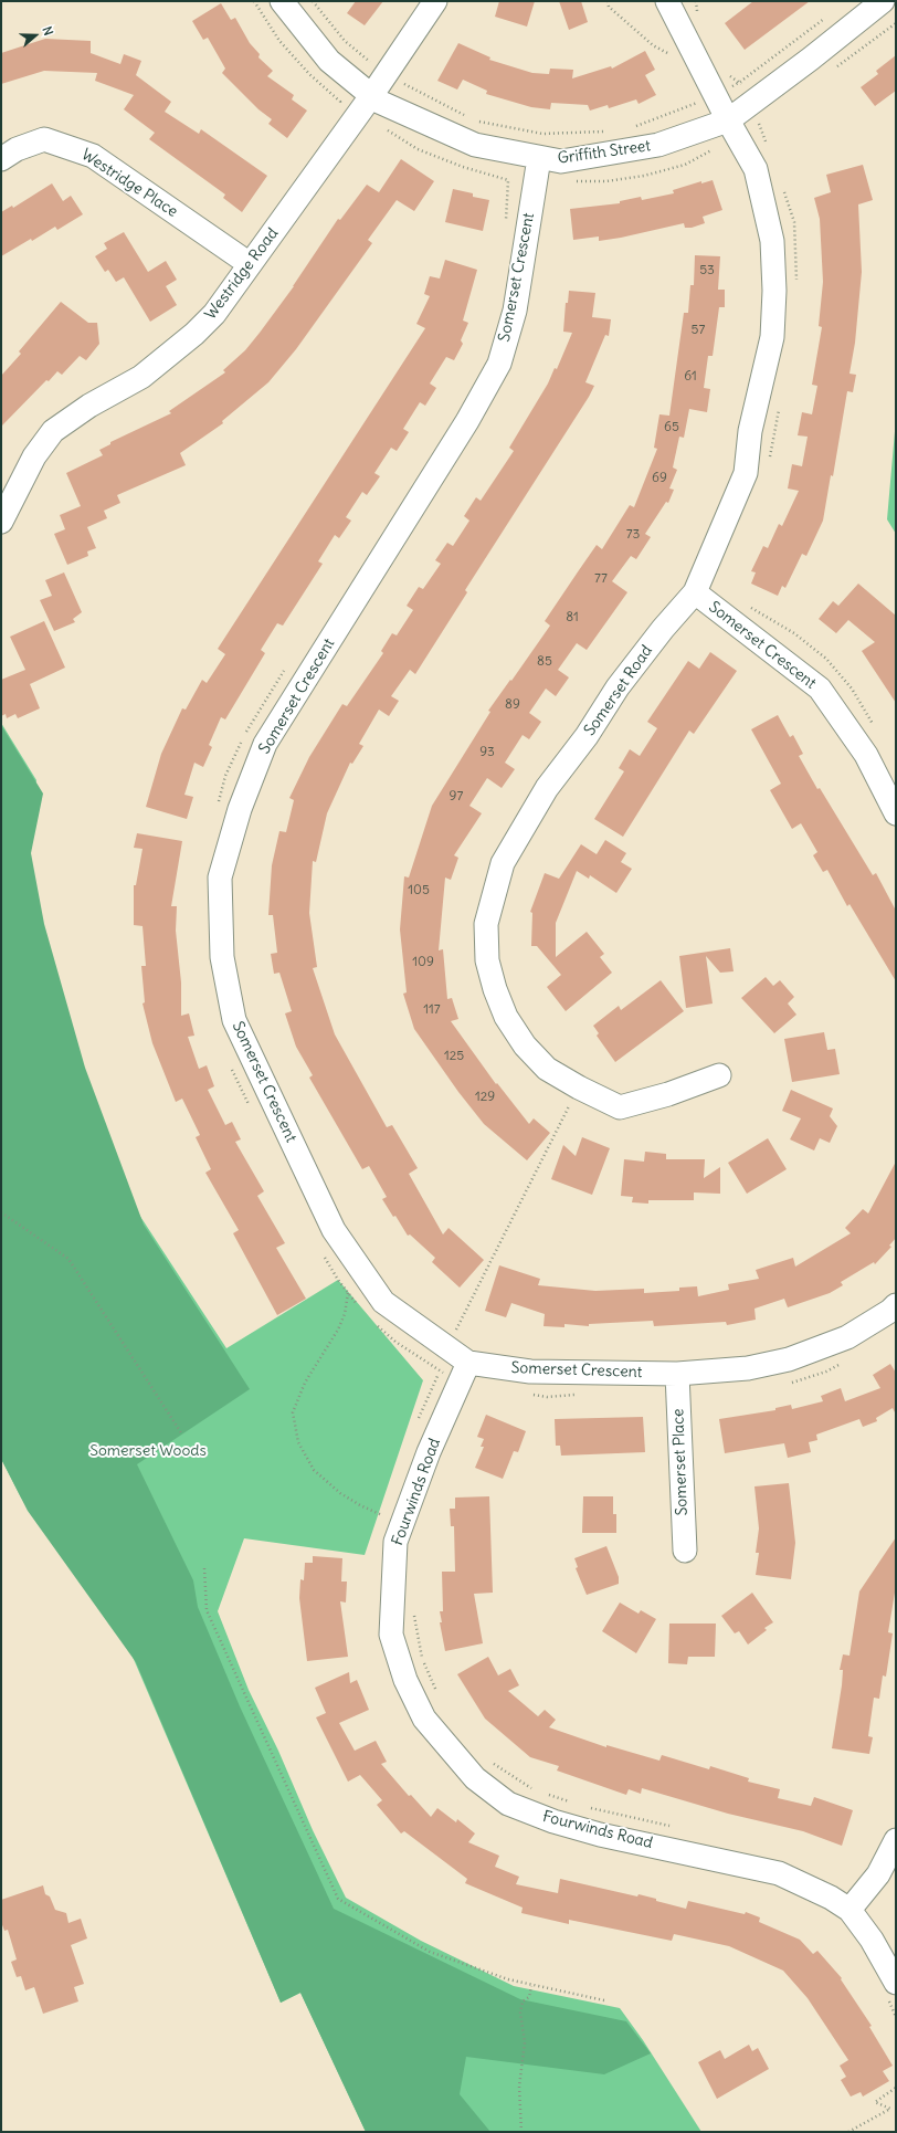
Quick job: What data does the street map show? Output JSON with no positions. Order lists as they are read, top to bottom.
{
  "streets": {
    "street": [
      "Griffith Street",
      "Westridge Place",
      "Westridge Road",
      "Somerset Crescent",
      "Somerset Road",
      "Somerset Place",
      "Fourwinds Road"
    ]
  },
  "crossings": [
    ["Griffith Street", "Westridge Road"],
    ["Griffith Street", "Somerset Crescent"],
    ["Griffith Street", "Somerset Road"],
    ["Westridge Place", "Westridge Road"],
    ["Somerset Crescent", "Somerset Road"],
    ["Somerset Crescent", "Somerset Place"],
    ["Somerset Crescent", "Fourwinds Road"]
  ],
  "parks": ["Somerset Woods"],
  "house_numbers": [
    "53",
    "57",
    "61",
    "65",
    "69",
    "73",
    "77",
    "81",
    "85",
    "89",
    "93",
    "97",
    "105",
    "109",
    "117",
    "125",
    "129"
  ],
  "north": "right"
}
